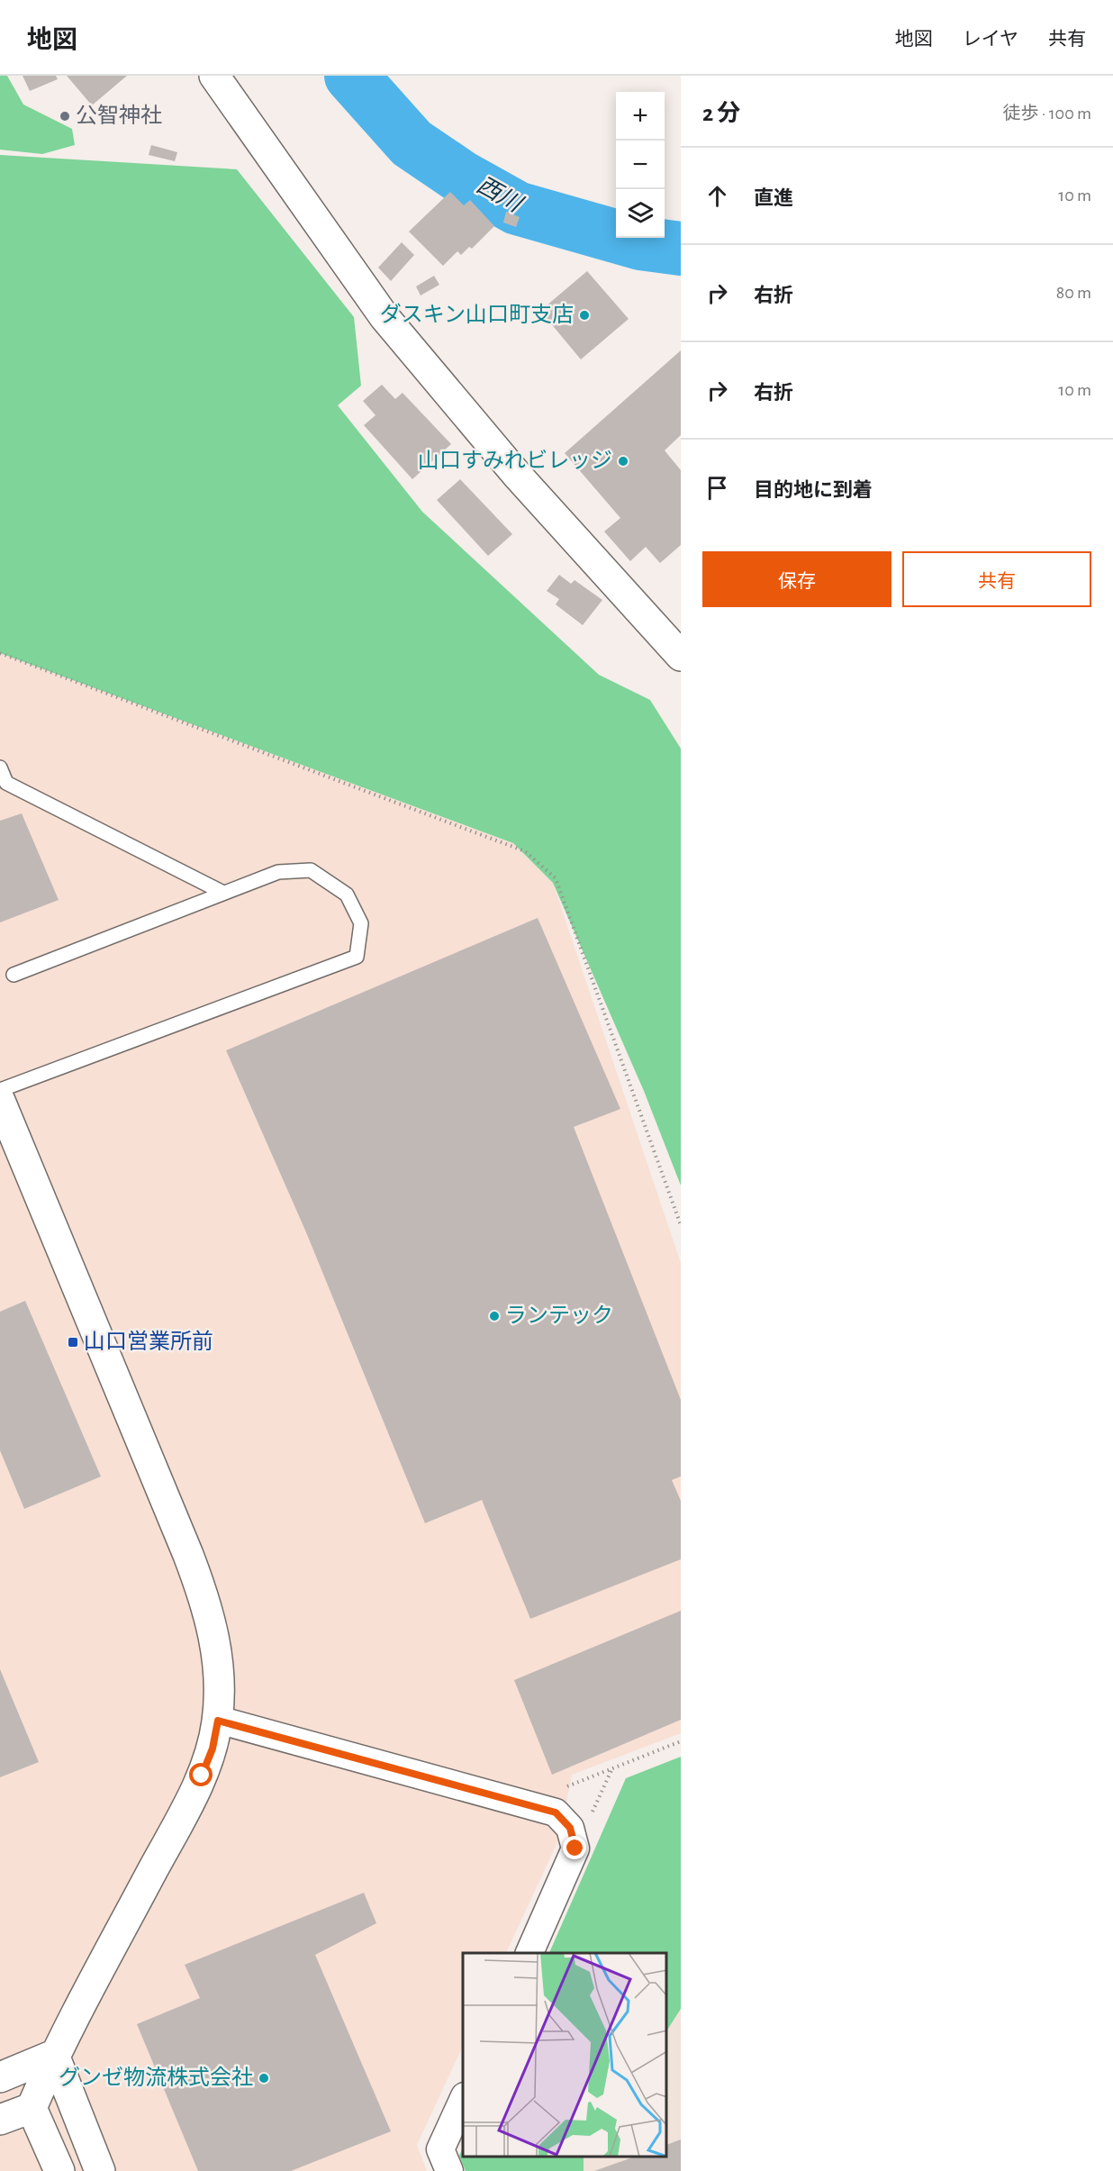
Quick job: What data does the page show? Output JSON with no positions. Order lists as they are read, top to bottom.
{
  "water": ["西川"],
  "places": {
    "other": [
      "公智神社",
      "ダスキン山口町支店",
      "山口すみれビレッジ",
      "ランテック",
      "グンゼ物流株式会社"
    ],
    "transit": ["山口営業所前"]
  },
  "page": {
    "header": "地図",
    "nav": ["地図", "レイヤ", "共有"],
    "heading": ["2 分", "徒歩 · 100 m"],
    "map_buttons": ["+", "−"],
    "list": [
      ["直進", "10 m"],
      ["右折", "80 m"],
      ["右折", "10 m"],
      "目的地に到着"
    ],
    "buttons": ["保存", "共有"]
  }
}
